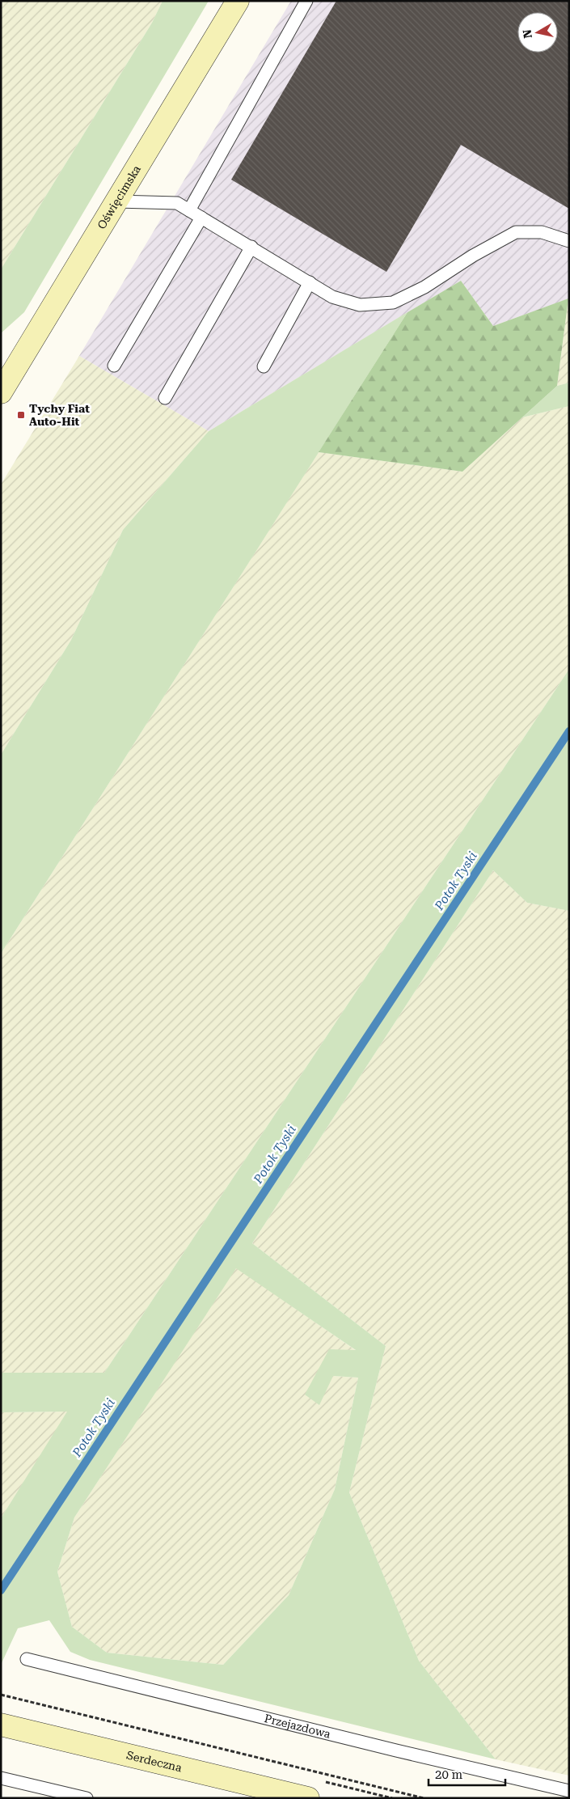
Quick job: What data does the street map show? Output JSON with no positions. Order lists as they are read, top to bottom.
{
  "streets": {
    "street": ["Oświęcimska", "Serdeczna"],
    "lane": ["Przejazdowa"]
  },
  "water": ["Potok Tyski"],
  "places": {
    "transit": ["Tychy Fiat Auto-Hit"]
  },
  "scale_bar": "20 m",
  "north": "left"
}
